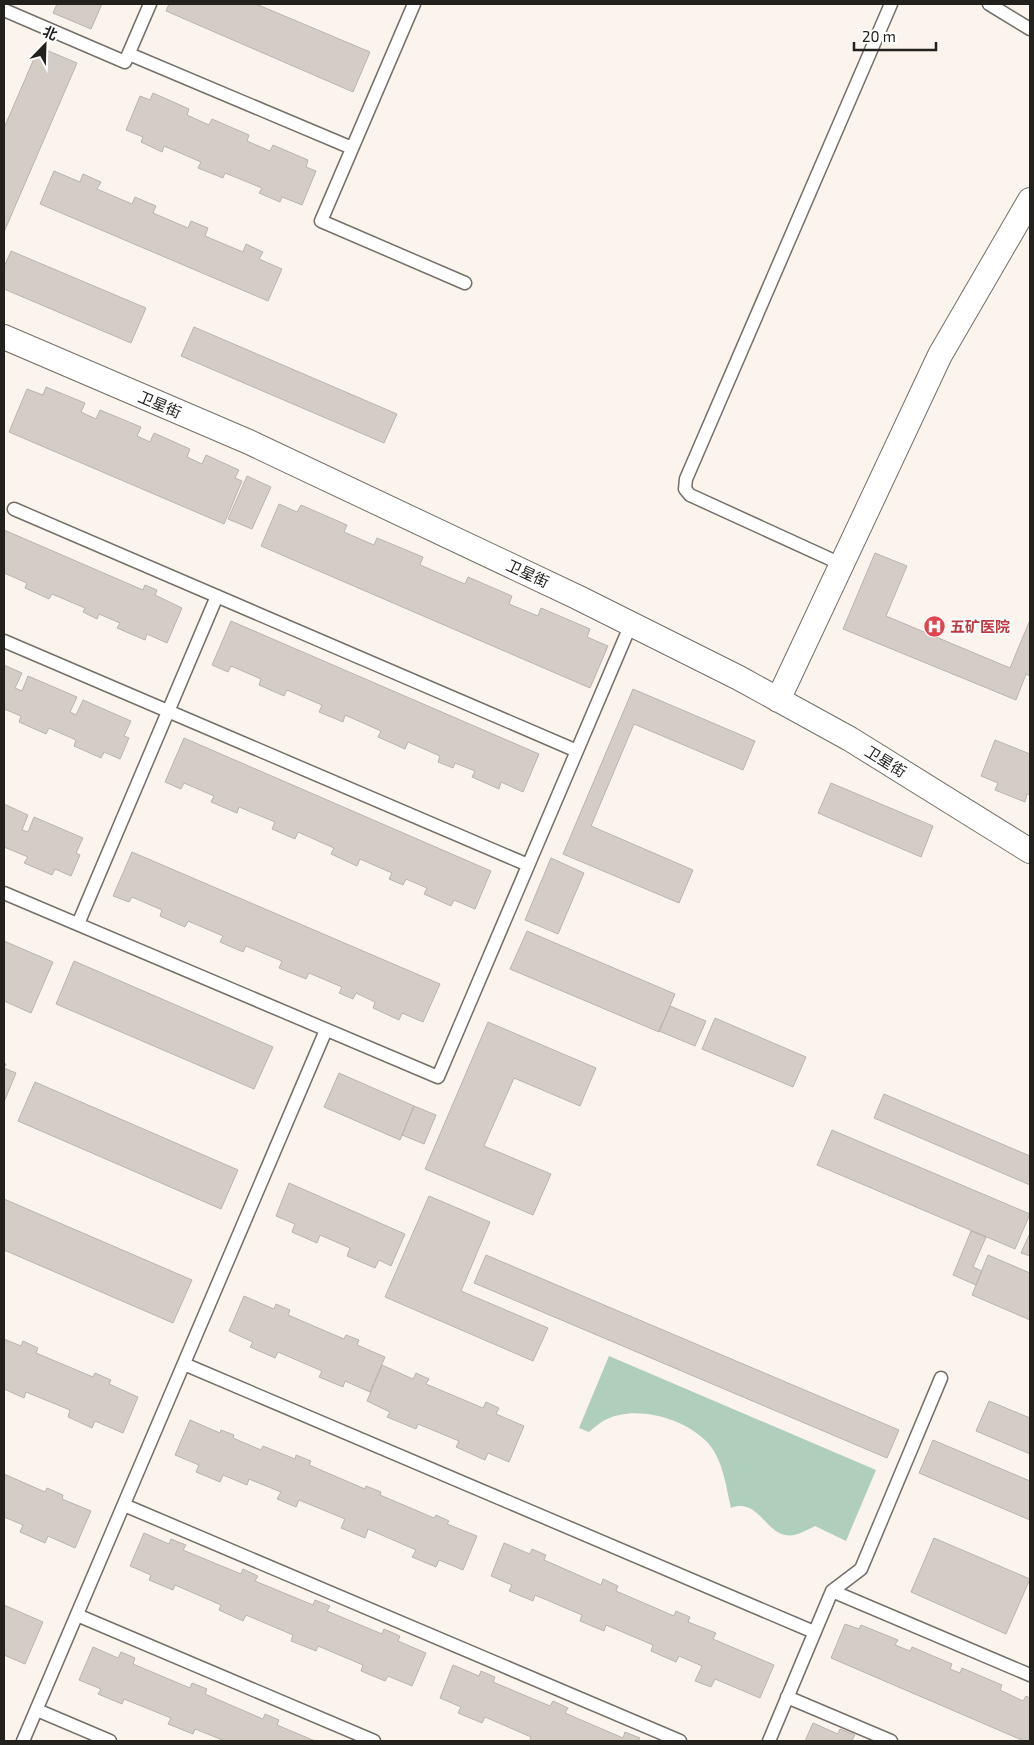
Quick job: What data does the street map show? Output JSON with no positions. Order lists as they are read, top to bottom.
{
  "streets": {
    "street": ["卫星街"]
  },
  "places": {
    "hospital": ["五矿医院"]
  },
  "scale_bar": "20 m",
  "north": "top right"
}
